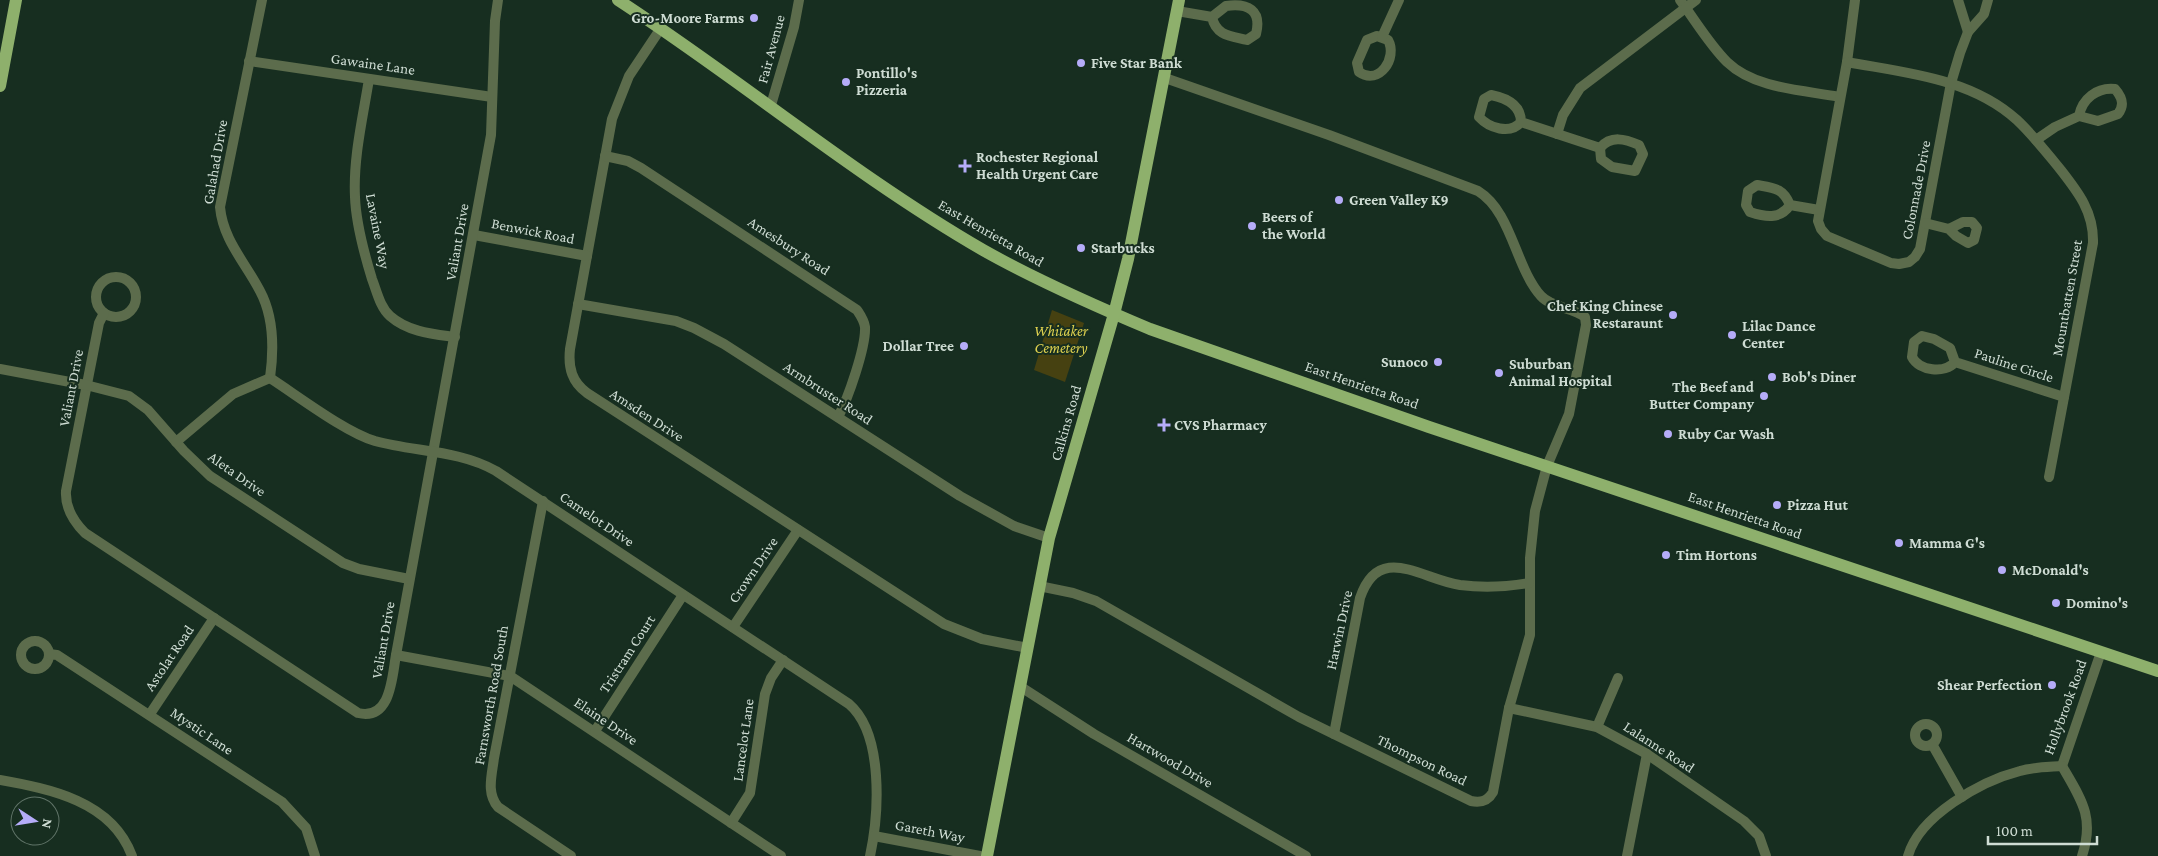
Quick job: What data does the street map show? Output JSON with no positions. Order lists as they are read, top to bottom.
{
  "streets": {
    "main road": ["East Henrietta Road", "Calkins Road"],
    "street": [
      "Fair Avenue",
      "Gawaine Lane",
      "Galahad Drive",
      "Colonnade Drive",
      "Lavaine Way",
      "Benwick Road",
      "Valiant Drive",
      "Amesbury Road",
      "Mountbatten Street",
      "Pauline Circle",
      "Armbruster Road",
      "Amsden Drive",
      "Aleta Drive",
      "Camelot Drive",
      "Crown Drive",
      "Harwin Drive",
      "Tristram Court",
      "Astolat Road",
      "Farnsworth Road South",
      "Hollybrook Road",
      "Elaine Drive",
      "Mystic Lane",
      "Lancelot Lane",
      "Lalanne Road",
      "Hartwood Drive",
      "Thompson Road",
      "Gareth Way"
    ]
  },
  "crossings": [
    ["Fair Avenue", "East Henrietta Road"],
    ["Gawaine Lane", "Galahad Drive"],
    ["Gawaine Lane", "Lavaine Way"],
    ["Gawaine Lane", "Valiant Drive"],
    ["Galahad Drive", "Camelot Drive"],
    ["Colonnade Drive", "Mountbatten Street"],
    ["Lavaine Way", "Valiant Drive"],
    ["Benwick Road", "Valiant Drive"],
    ["Benwick Road", "Amsden Drive"],
    ["East Henrietta Road", "Amsden Drive"],
    ["East Henrietta Road", "Calkins Road"],
    ["East Henrietta Road", "Hollybrook Road"],
    ["East Henrietta Road", "Thompson Road"],
    ["Valiant Drive", "Aleta Drive"],
    ["Valiant Drive", "Camelot Drive"],
    ["Valiant Drive", "Astolat Road"],
    ["Valiant Drive", "Elaine Drive"],
    ["Amesbury Road", "Armbruster Road"],
    ["Amesbury Road", "Amsden Drive"],
    ["Mountbatten Street", "Pauline Circle"],
    ["Armbruster Road", "Amsden Drive"],
    ["Armbruster Road", "Calkins Road"],
    ["Amsden Drive", "Calkins Road"],
    ["Amsden Drive", "Crown Drive"],
    ["Calkins Road", "Hartwood Drive"],
    ["Calkins Road", "Thompson Road"],
    ["Camelot Drive", "Crown Drive"],
    ["Camelot Drive", "Tristram Court"],
    ["Camelot Drive", "Farnsworth Road South"],
    ["Camelot Drive", "Lancelot Lane"],
    ["Camelot Drive", "Gareth Way"],
    ["Harwin Drive", "Thompson Road"],
    ["Tristram Court", "Elaine Drive"],
    ["Astolat Road", "Mystic Lane"],
    ["Farnsworth Road South", "Elaine Drive"],
    ["Elaine Drive", "Lancelot Lane"],
    ["Lalanne Road", "Thompson Road"]
  ],
  "parks": ["Whitaker Cemetery"],
  "places": {
    "other": [
      "Gro-Moore Farms",
      "Five Star Bank",
      "Pontillo's Pizzeria",
      "Green Valley K9",
      "Beers of the World",
      "Starbucks",
      "Chef King Chinese Restaraunt",
      "Lilac Dance Center",
      "Dollar Tree",
      "Sunoco",
      "Suburban Animal Hospital",
      "Bob's Diner",
      "The Beef and Butter Company",
      "Ruby Car Wash",
      "Pizza Hut",
      "Mamma G's",
      "Tim Hortons",
      "McDonald's",
      "Domino's",
      "Shear Perfection"
    ],
    "health": ["Rochester Regional Health Urgent Care", "CVS Pharmacy"]
  },
  "scale_bar": "100 m",
  "north": "right"
}
